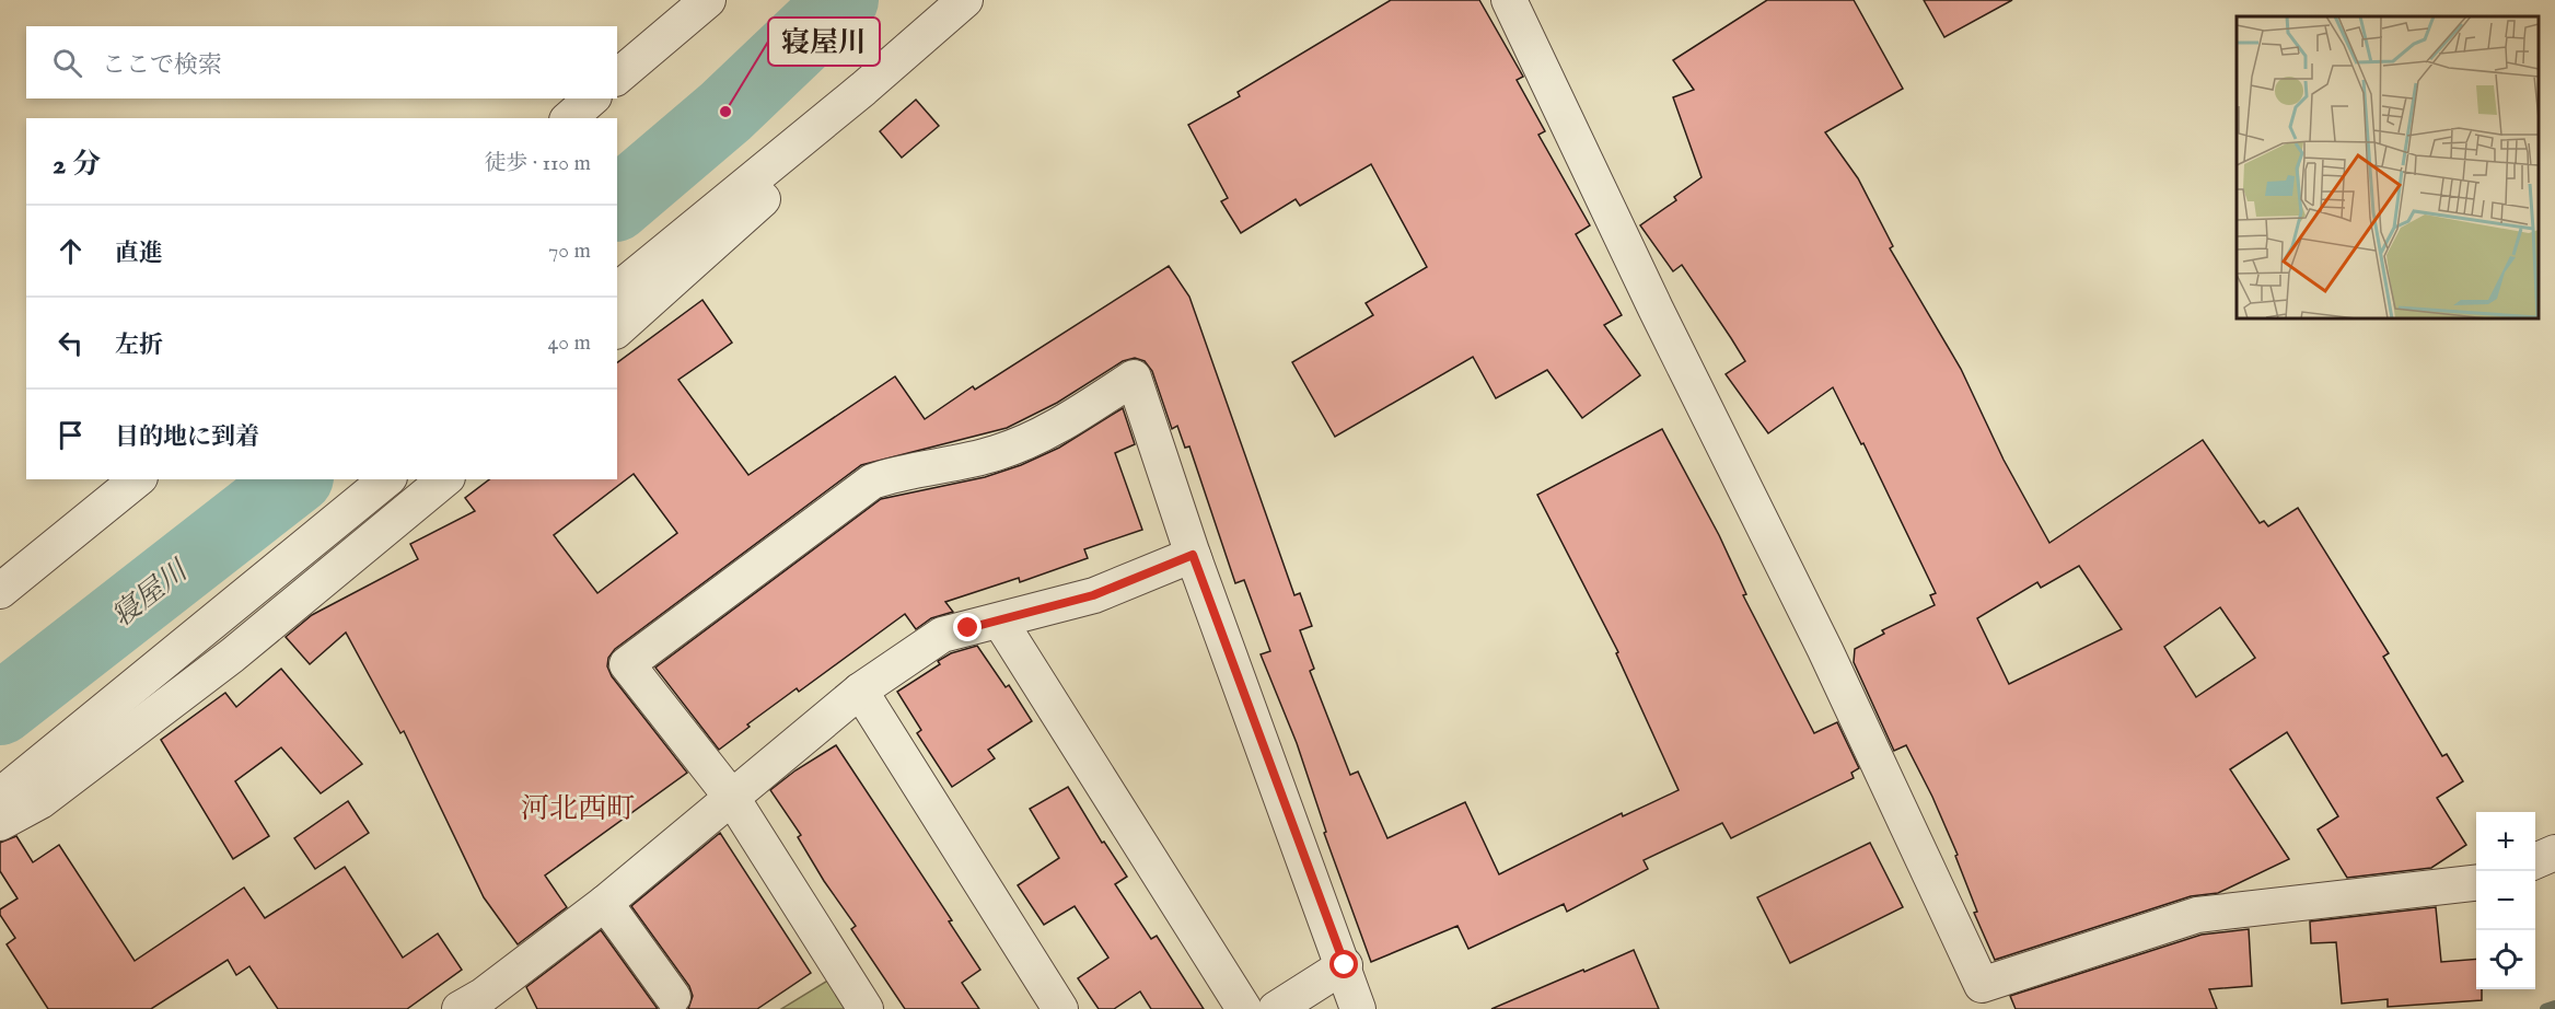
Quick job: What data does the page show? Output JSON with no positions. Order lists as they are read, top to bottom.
{
  "districts": ["河北西町"],
  "water": ["寝屋川"],
  "places": ["寝屋川"],
  "page": {
    "search": "ここで検索",
    "heading": ["2 分", "徒歩 · 110 m"],
    "list": [
      ["直進", "70 m"],
      ["左折", "40 m"],
      "目的地に到着"
    ],
    "map_buttons": ["+", "−"]
  }
}
